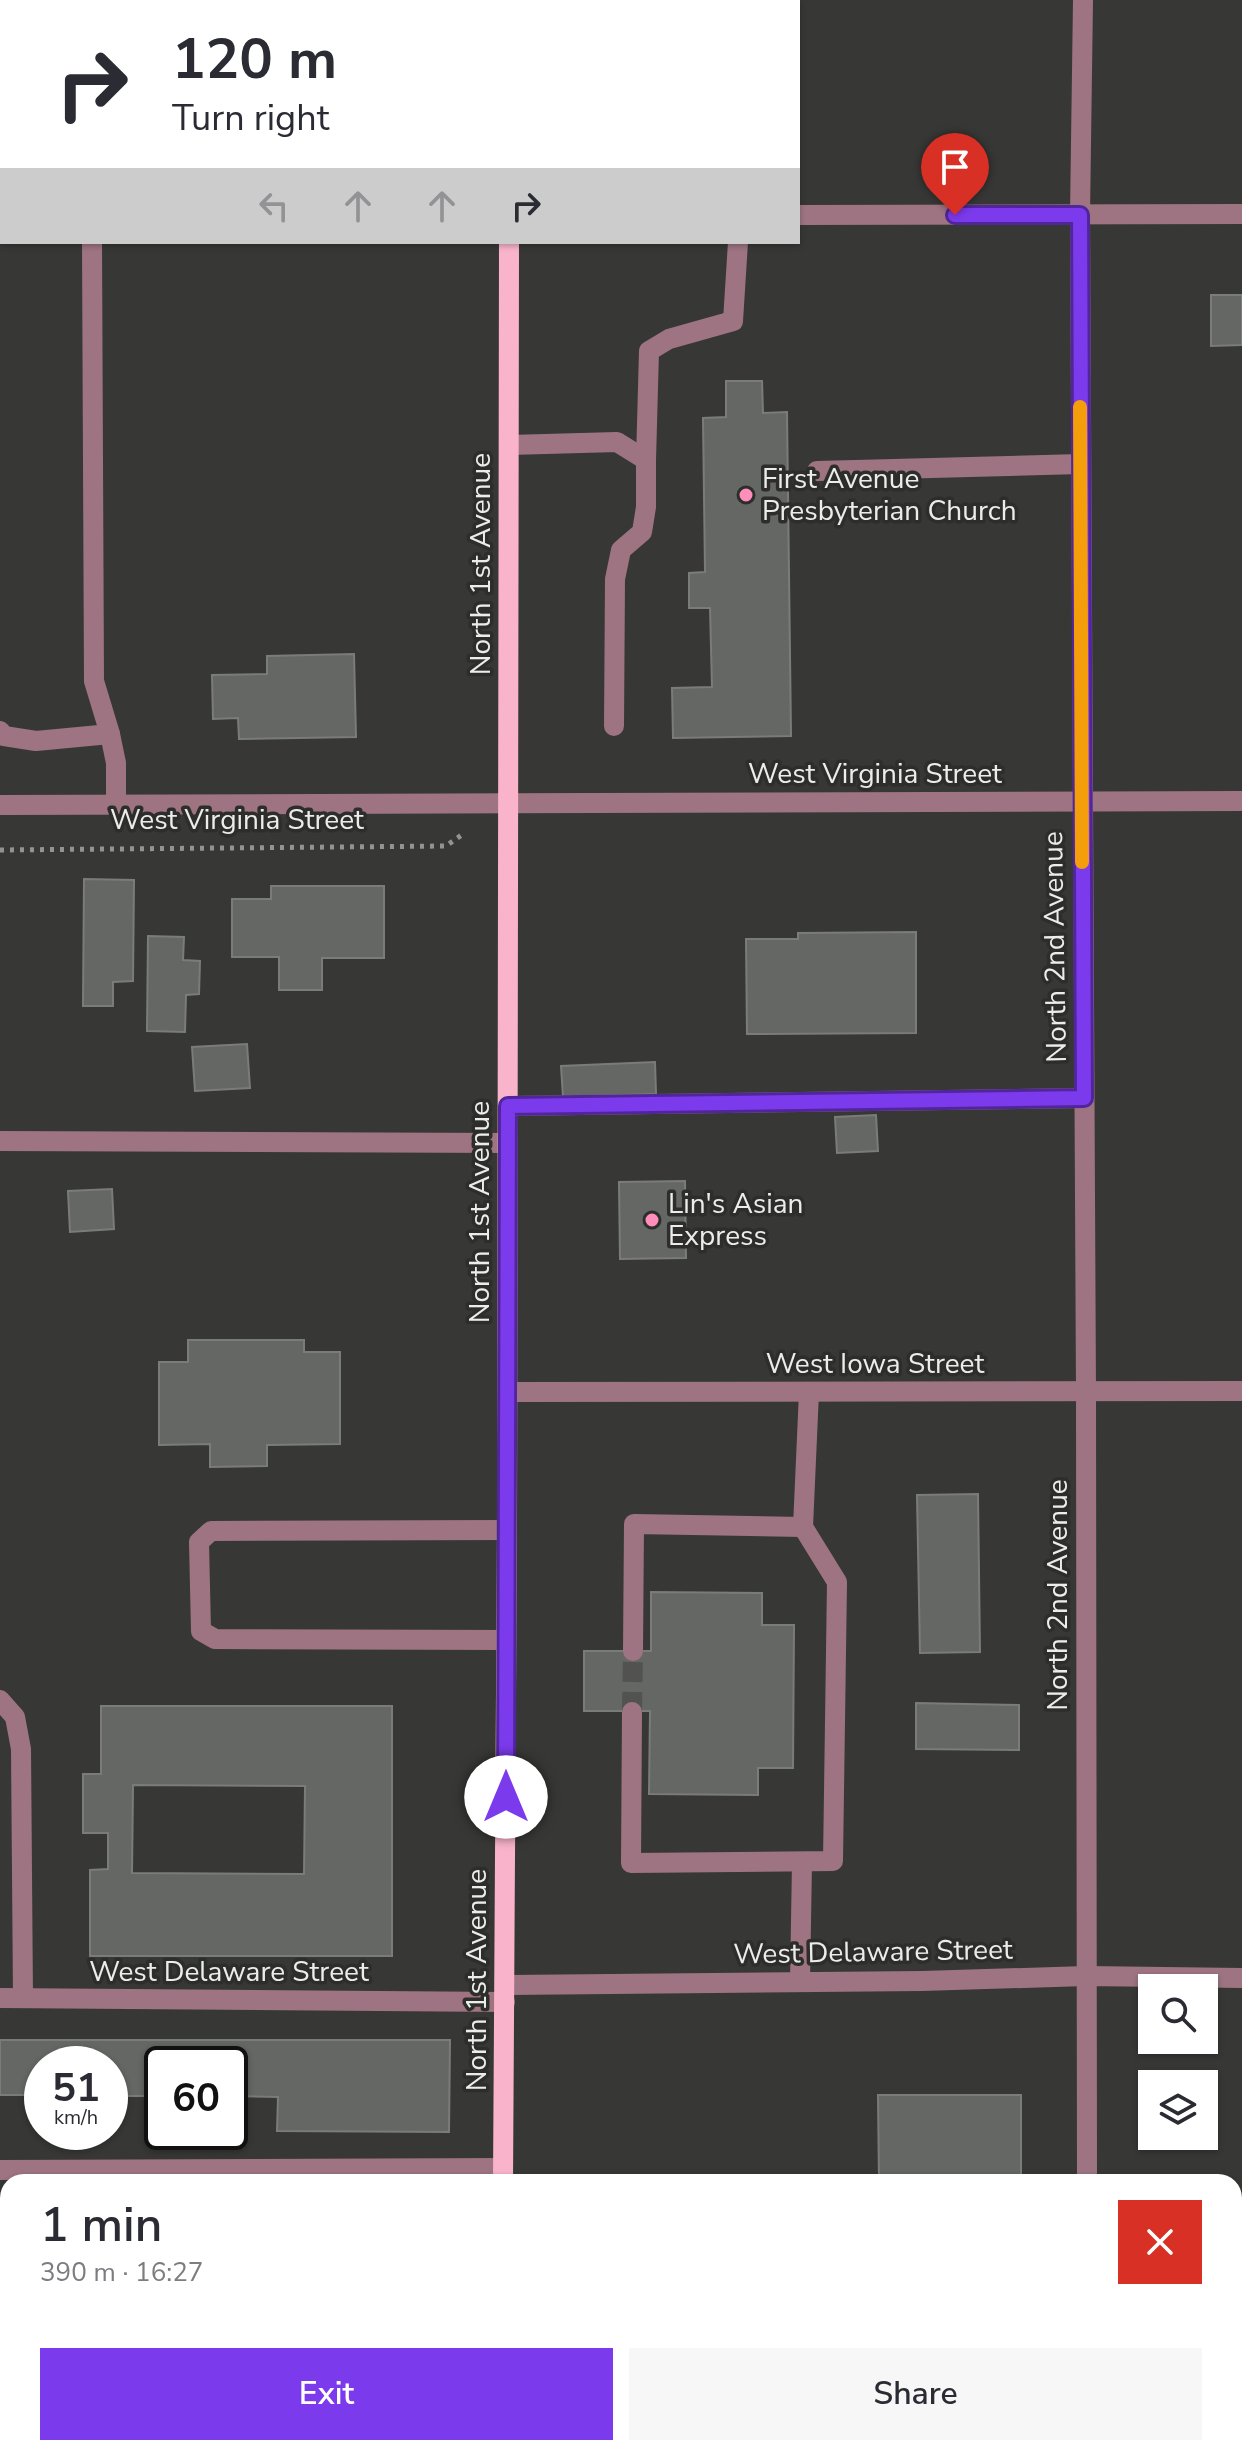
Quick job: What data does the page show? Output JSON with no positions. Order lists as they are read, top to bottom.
{
  "streets": {
    "main road": ["North 1st Avenue"],
    "street": [
      "West Virginia Street",
      "North 2nd Avenue",
      "West Iowa Street",
      "West Delaware Street"
    ]
  },
  "crossings": [
    ["North 1st Avenue", "West Virginia Street"],
    ["North 1st Avenue", "West Iowa Street"],
    ["North 1st Avenue", "West Delaware Street"],
    ["West Virginia Street", "North 2nd Avenue"],
    ["North 2nd Avenue", "West Iowa Street"],
    ["North 2nd Avenue", "West Delaware Street"]
  ],
  "places": ["First Avenue Presbyterian Church", "Lin's Asian Express"],
  "page": {
    "turn": ["120 m", "Turn right"],
    "speed": "51 km/h",
    "limit": "60",
    "heading": ["1 min", "390 m · 16:27"],
    "buttons": ["Exit", "Share"]
  }
}
